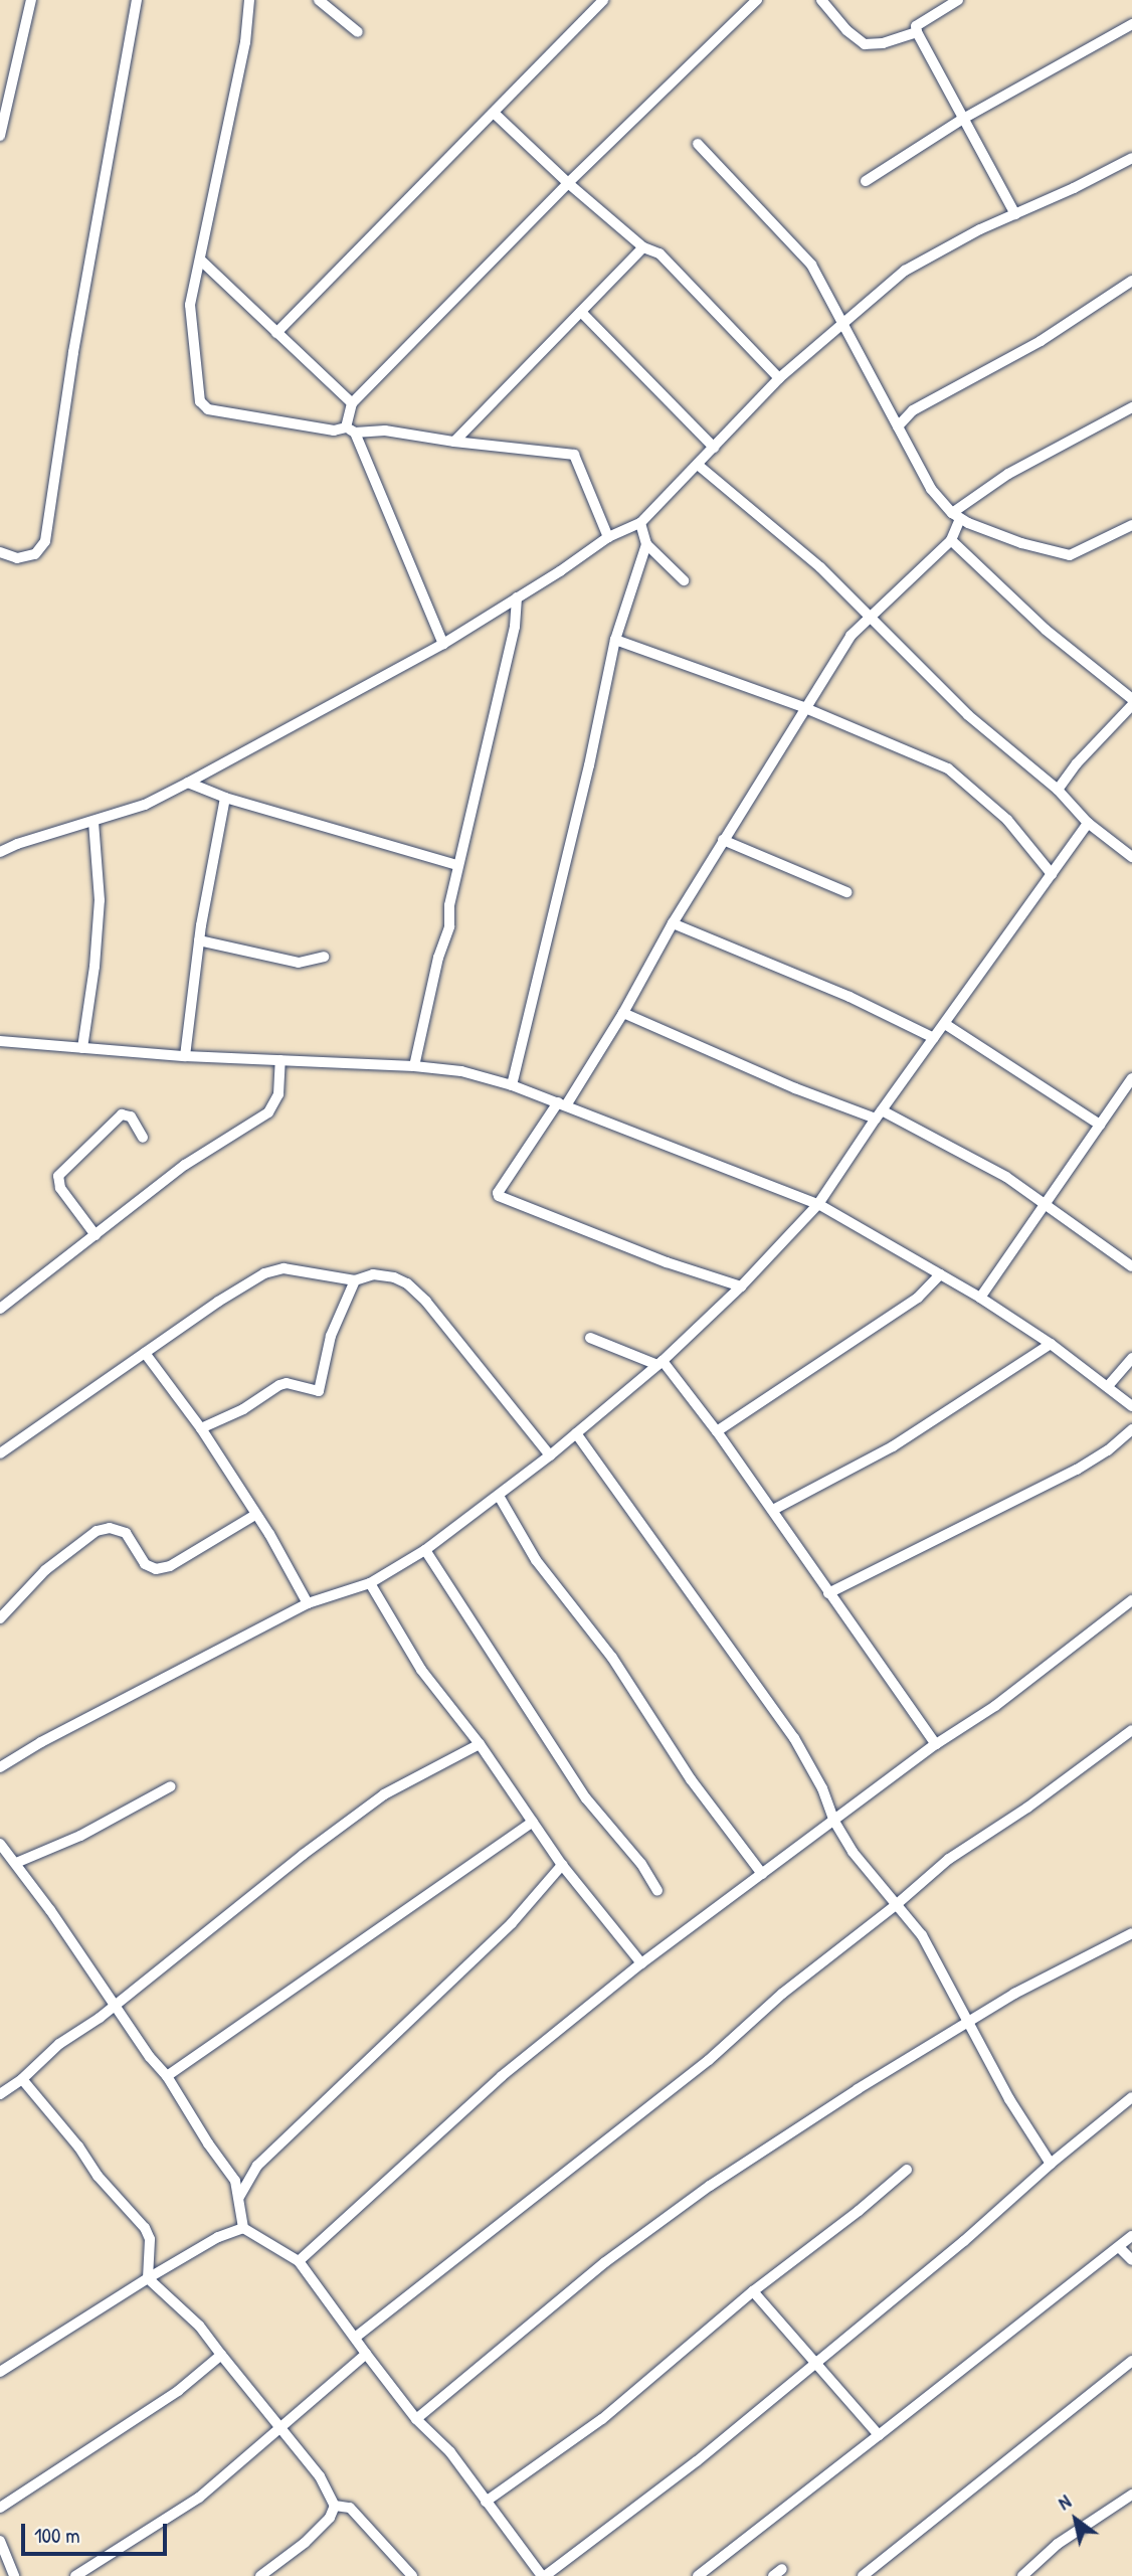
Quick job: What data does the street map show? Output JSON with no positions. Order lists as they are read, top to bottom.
{
  "scale_bar": "100 m",
  "north": "top left"
}
